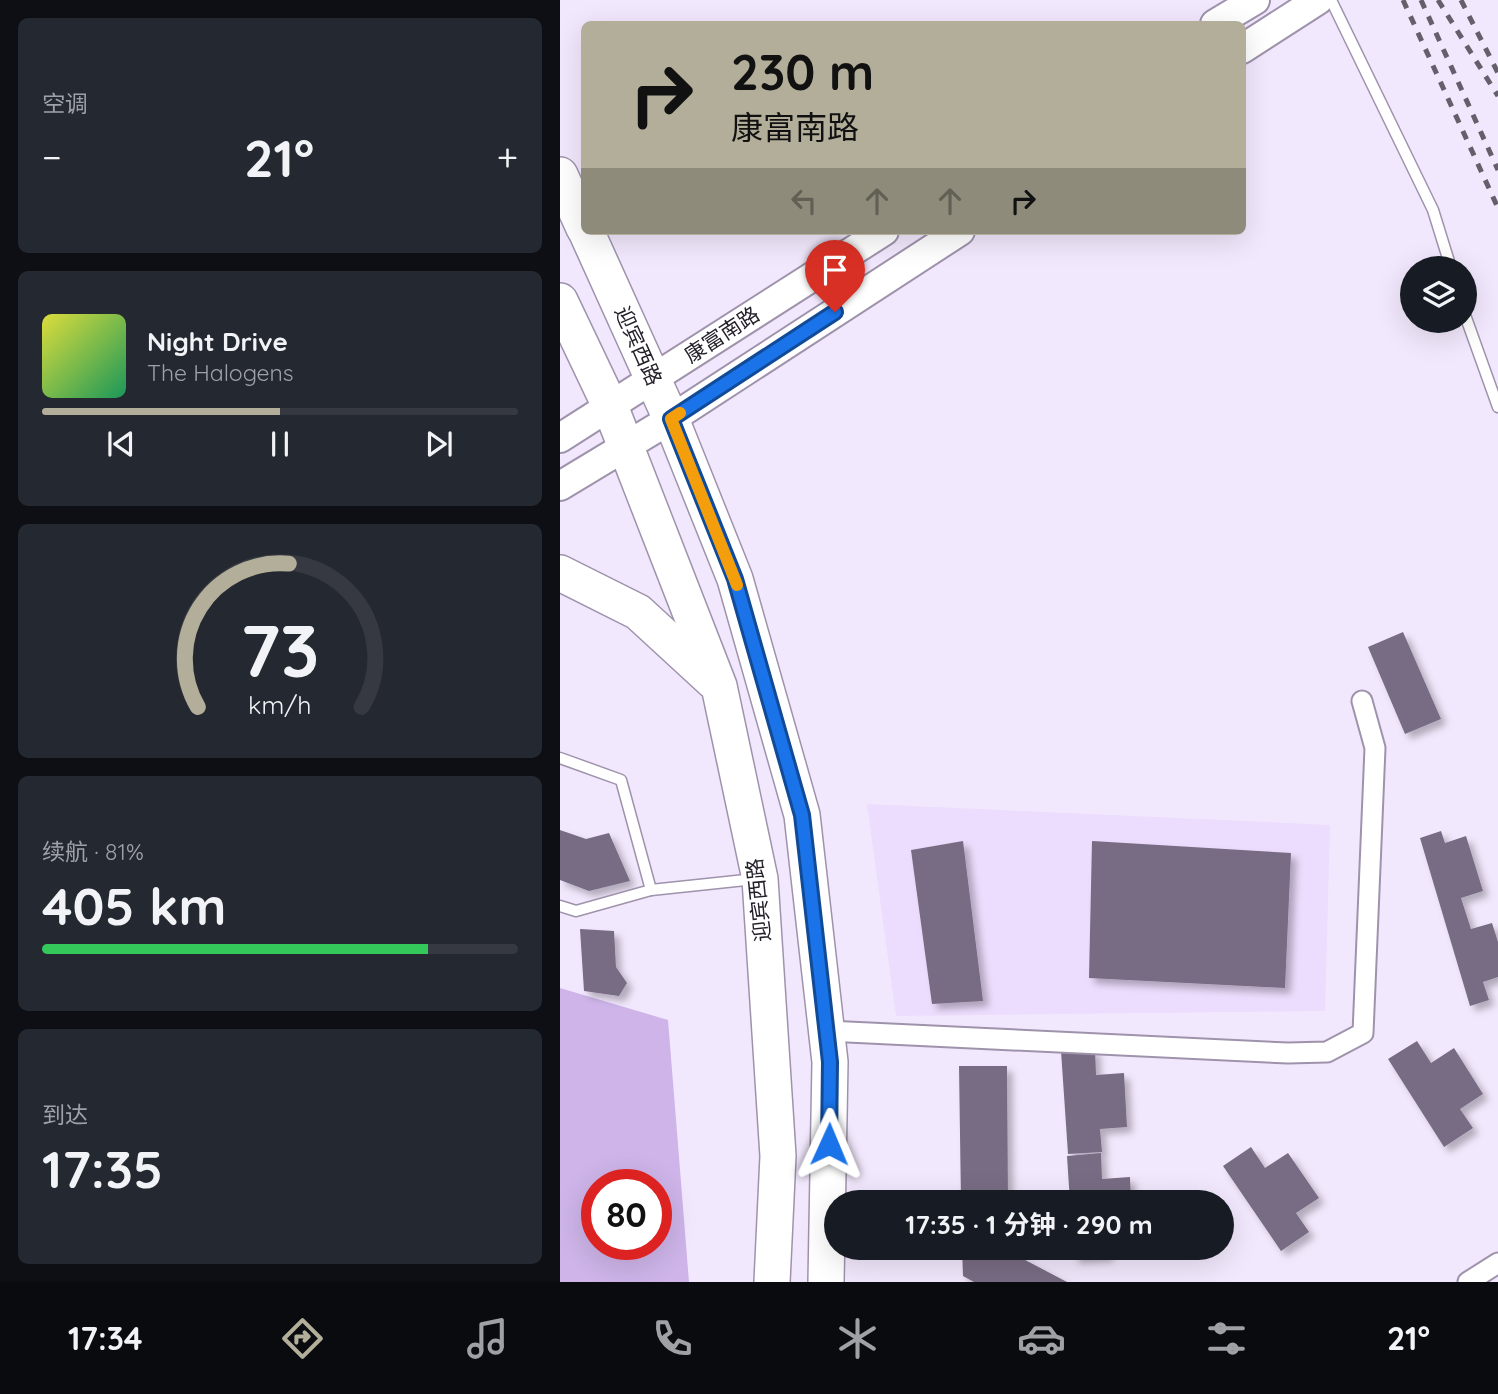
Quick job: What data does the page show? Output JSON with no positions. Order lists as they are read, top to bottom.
{
  "streets": {
    "highway": ["迎宾西路"],
    "main road": ["康富南路"]
  },
  "crossings": [
    ["康富南路", "迎宾西路"]
  ],
  "page": {
    "tile": [
      "空调",
      ["续航 · 81%", "405 km"],
      ["到达", "17:35"]
    ],
    "turn": ["230 m", "康富南路"],
    "heat": ["−", "21°", "+"],
    "song": ["Night Drive", "The Halogens"],
    "limit": "80",
    "trip": "17:35 · 1 分钟 · 290 m",
    "tabs": ["17:34", "21°"],
    "gauge": ["73", "km/h"]
  }
}
